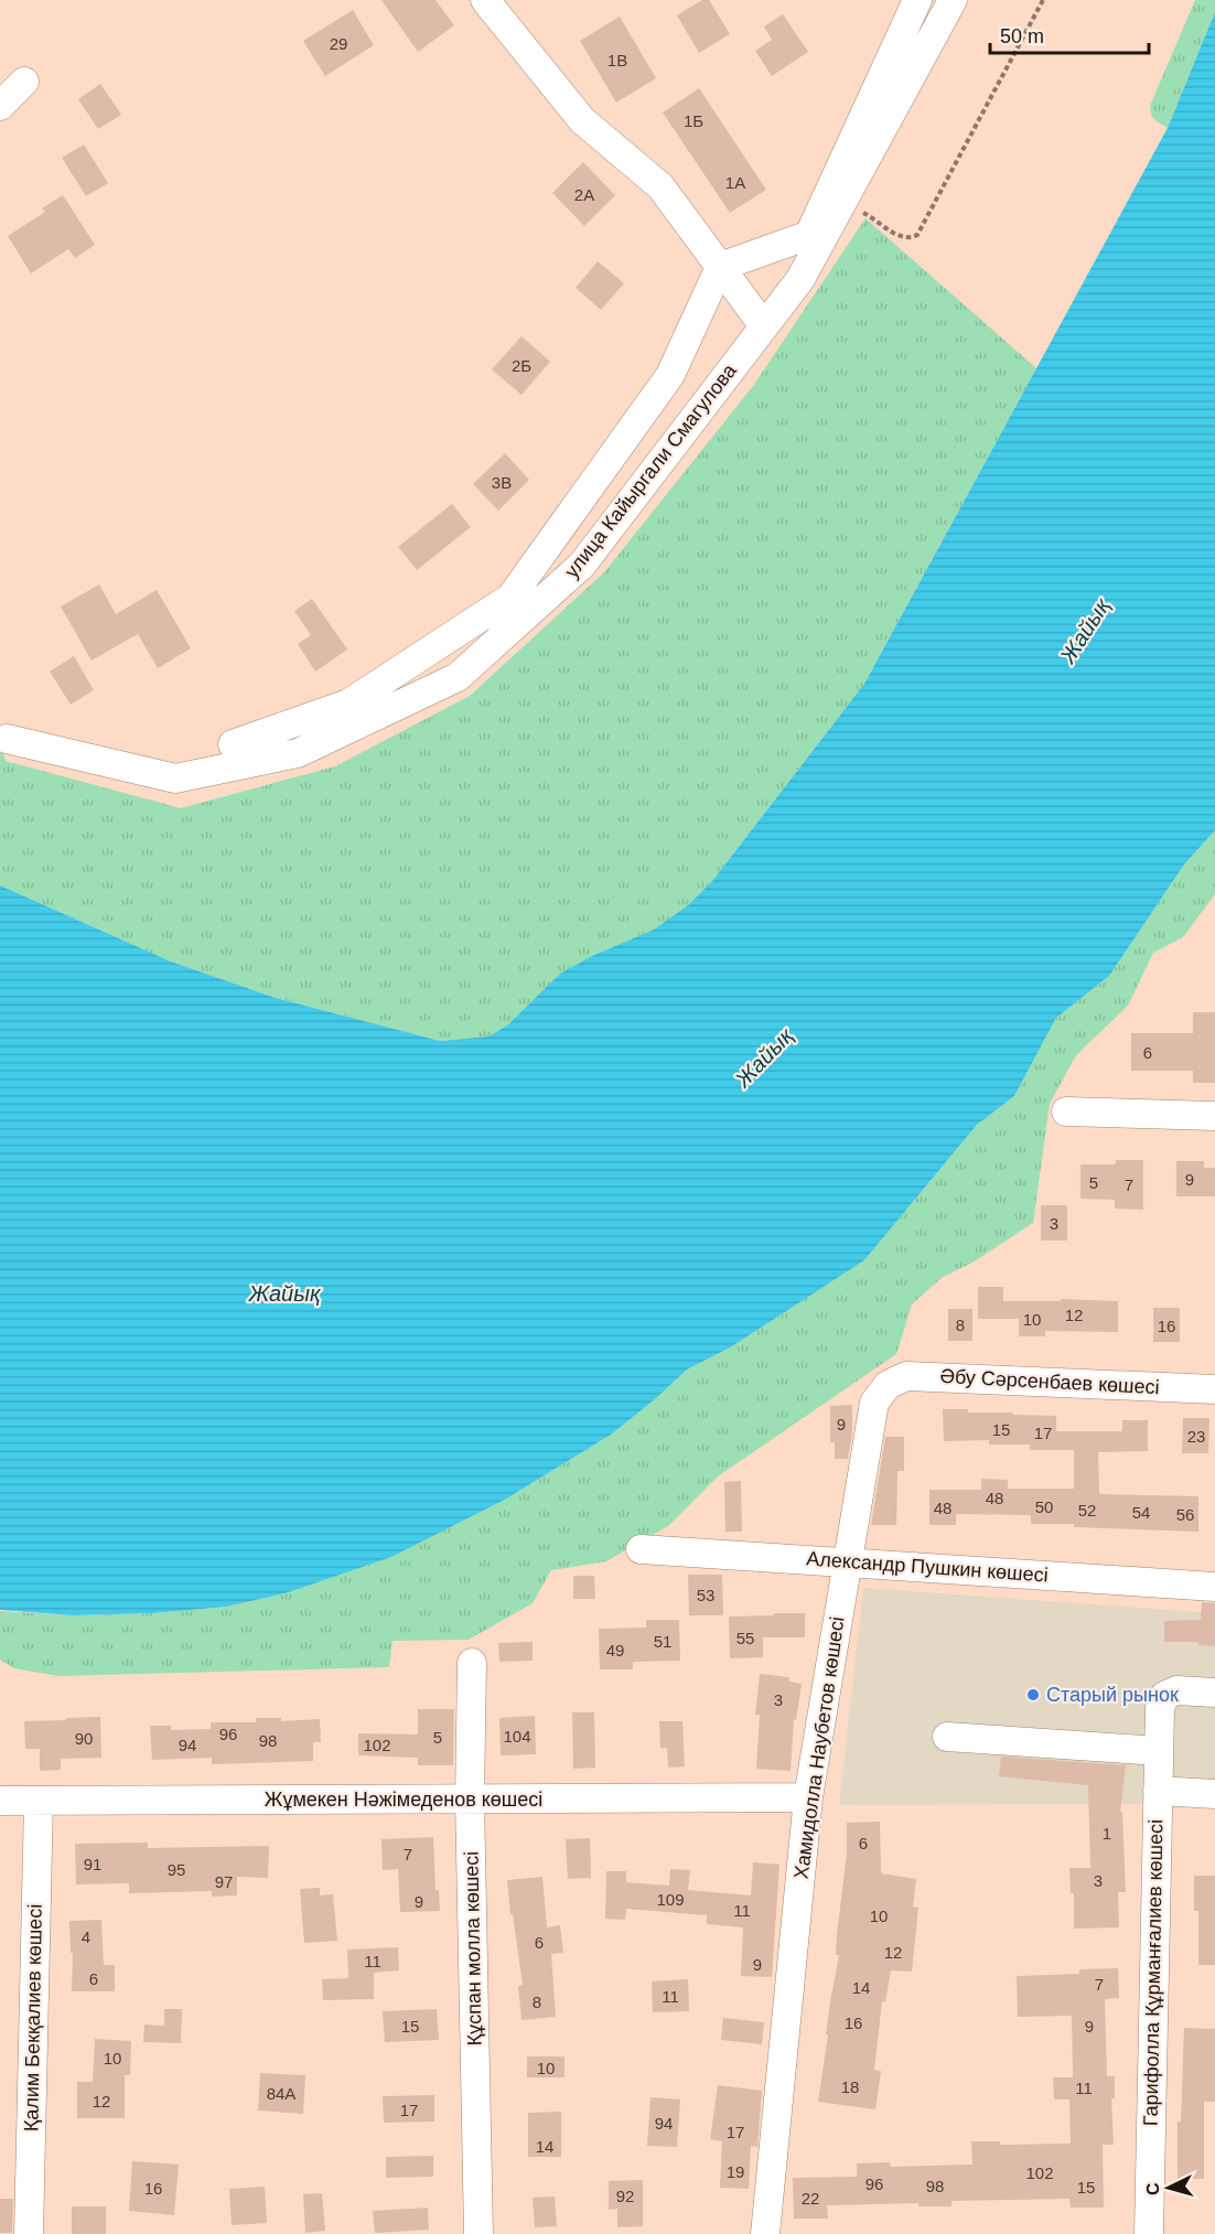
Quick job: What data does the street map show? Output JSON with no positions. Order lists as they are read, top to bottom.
{
  "streets": {
    "street": [
      "улица Кайыргали Смагулова",
      "Әбу Сәрсенбаев көшесі",
      "Александр Пушкин көшесі",
      "Хамидолла Наубетов көшесі",
      "Жұмекен Нәжімеденов көшесі",
      "Құспан молла көшесі",
      "Гарифолла Құрманғалиев көшесі",
      "Қалим Бекқалиев көшесі"
    ]
  },
  "crossings": [
    ["Әбу Сәрсенбаев көшесі", "Хамидолла Наубетов көшесі"],
    ["Александр Пушкин көшесі", "Хамидолла Наубетов көшесі"],
    ["Хамидолла Наубетов көшесі", "Жұмекен Нәжімеденов көшесі"],
    ["Жұмекен Нәжімеденов көшесі", "Құспан молла көшесі"],
    ["Жұмекен Нәжімеденов көшесі", "Қалим Бекқалиев көшесі"]
  ],
  "water": ["Жайық"],
  "places": ["Старый рынок"],
  "house_numbers": [
    "29",
    "1В",
    "1Б",
    "1А",
    "2А",
    "2Б",
    "3В",
    "6",
    "9",
    "5",
    "7",
    "3",
    "12",
    "10",
    "8",
    "16",
    "9",
    "15",
    "17",
    "23",
    "48",
    "50",
    "48",
    "52",
    "54",
    "56",
    "53",
    "55",
    "51",
    "49",
    "3",
    "96",
    "104",
    "5",
    "90",
    "98",
    "94",
    "102",
    "1",
    "6",
    "7",
    "91",
    "95",
    "3",
    "97",
    "109",
    "9",
    "11",
    "10",
    "4",
    "6",
    "12",
    "11",
    "9",
    "6",
    "7",
    "14",
    "11",
    "8",
    "16",
    "15",
    "9",
    "10",
    "10",
    "18",
    "11",
    "84А",
    "12",
    "17",
    "94",
    "17",
    "14",
    "19",
    "102",
    "96",
    "98",
    "15",
    "16",
    "92",
    "22"
  ],
  "scale_bar": "50 m",
  "north": "left"
}
